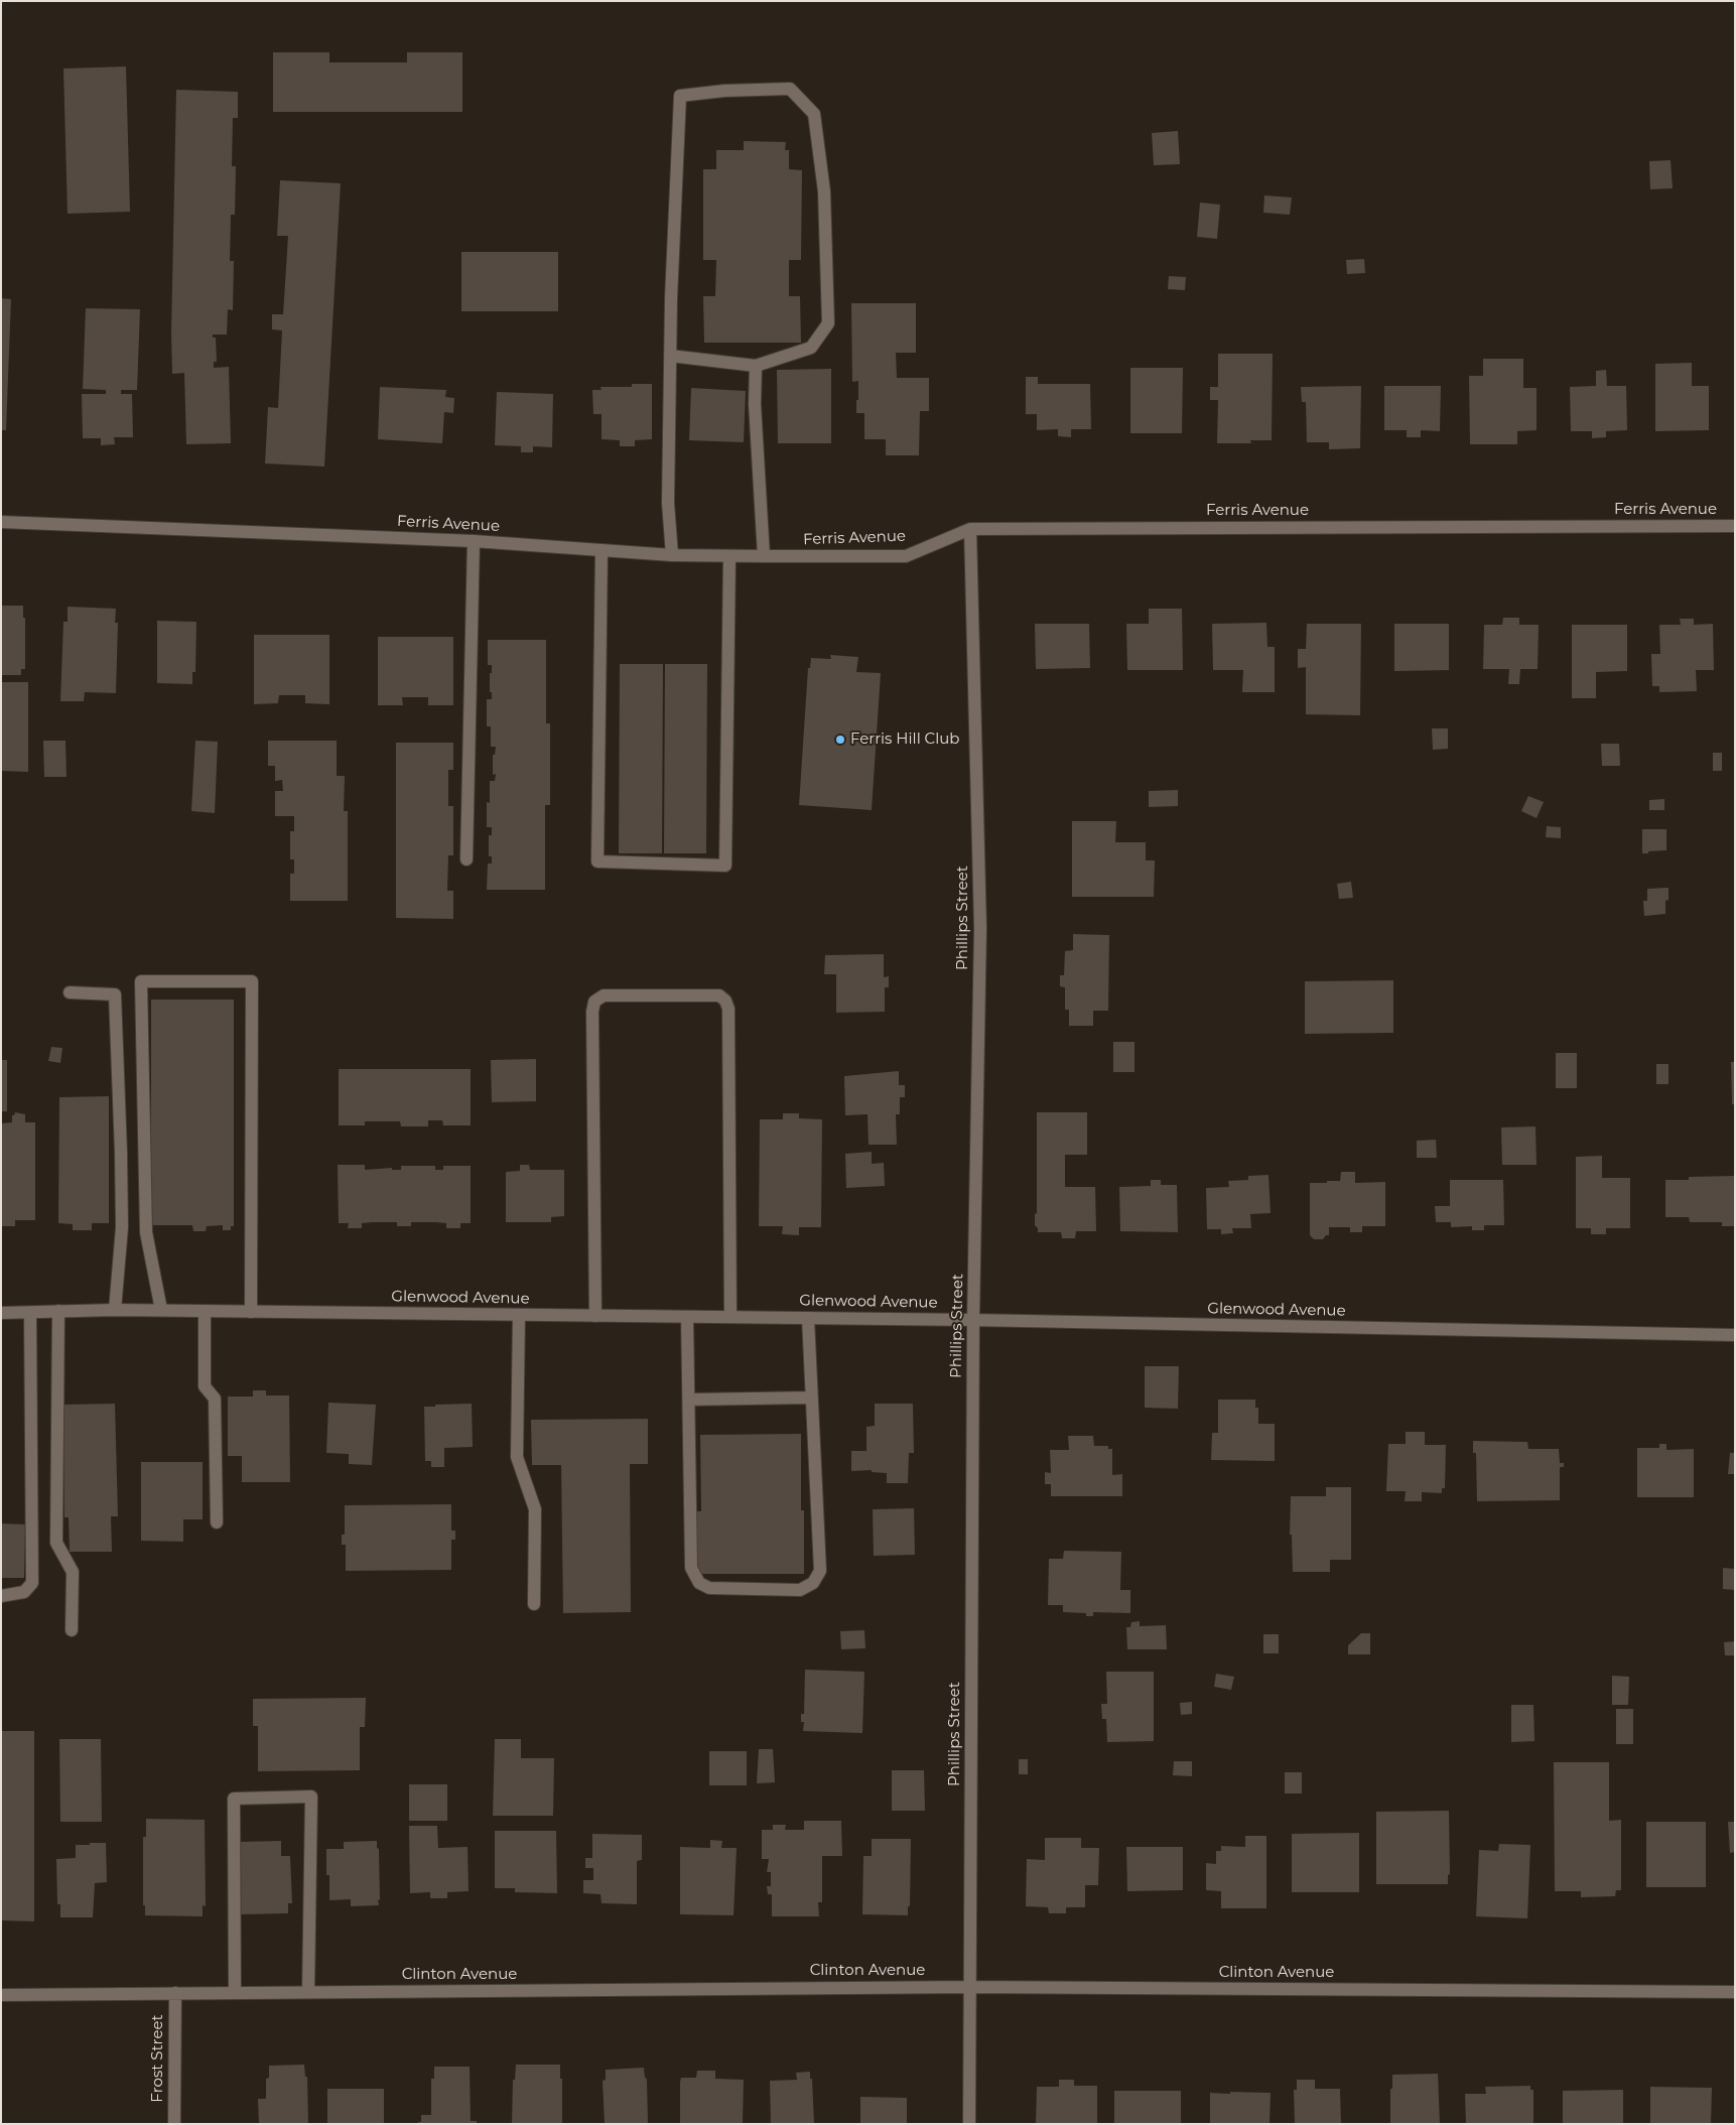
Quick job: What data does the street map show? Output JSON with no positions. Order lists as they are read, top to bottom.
{
  "streets": {
    "street": [
      "Ferris Avenue",
      "Phillips Street",
      "Glenwood Avenue",
      "Clinton Avenue",
      "Frost Street"
    ]
  },
  "crossings": [
    ["Ferris Avenue", "Phillips Street"],
    ["Phillips Street", "Glenwood Avenue"],
    ["Phillips Street", "Clinton Avenue"],
    ["Clinton Avenue", "Frost Street"]
  ],
  "places": ["Ferris Hill Club"]
}
